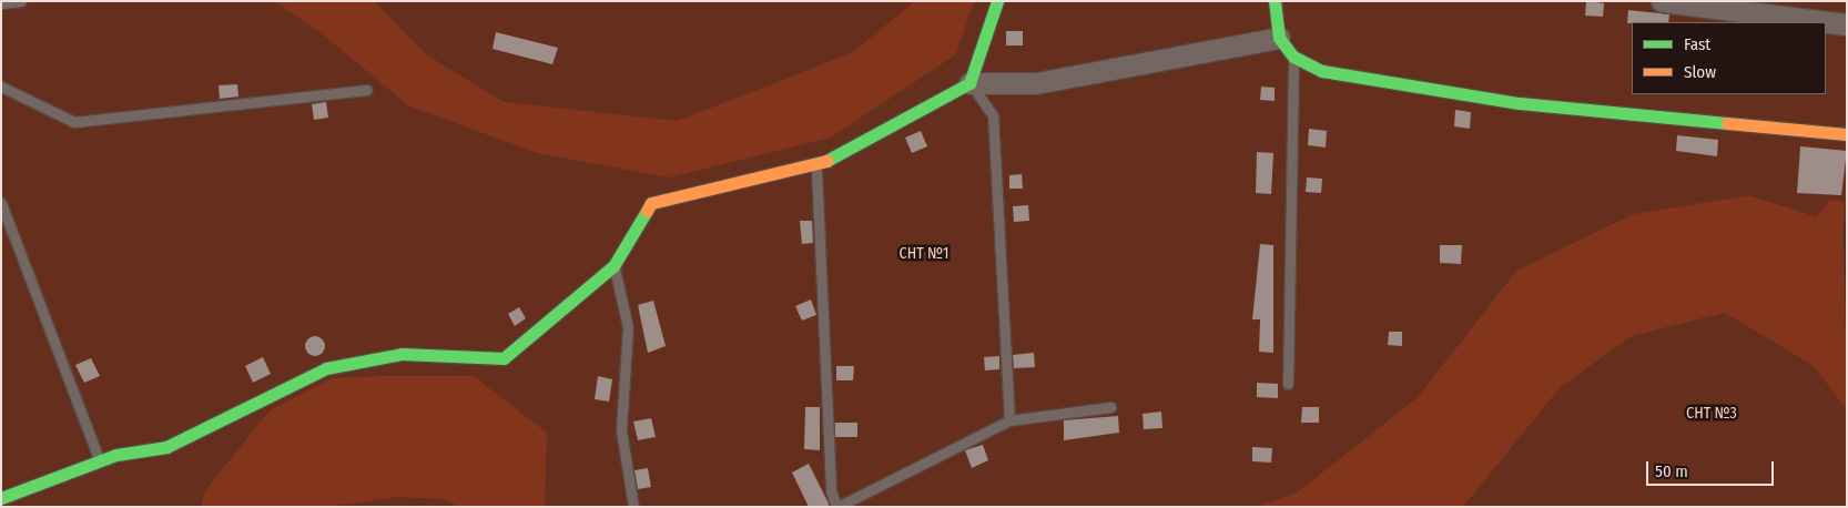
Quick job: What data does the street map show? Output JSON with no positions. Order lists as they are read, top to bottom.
{
  "parks": ["СНТ №1", "СНТ №3"],
  "legend": ["Fast", "Slow"],
  "scale_bar": "50 m"
}
